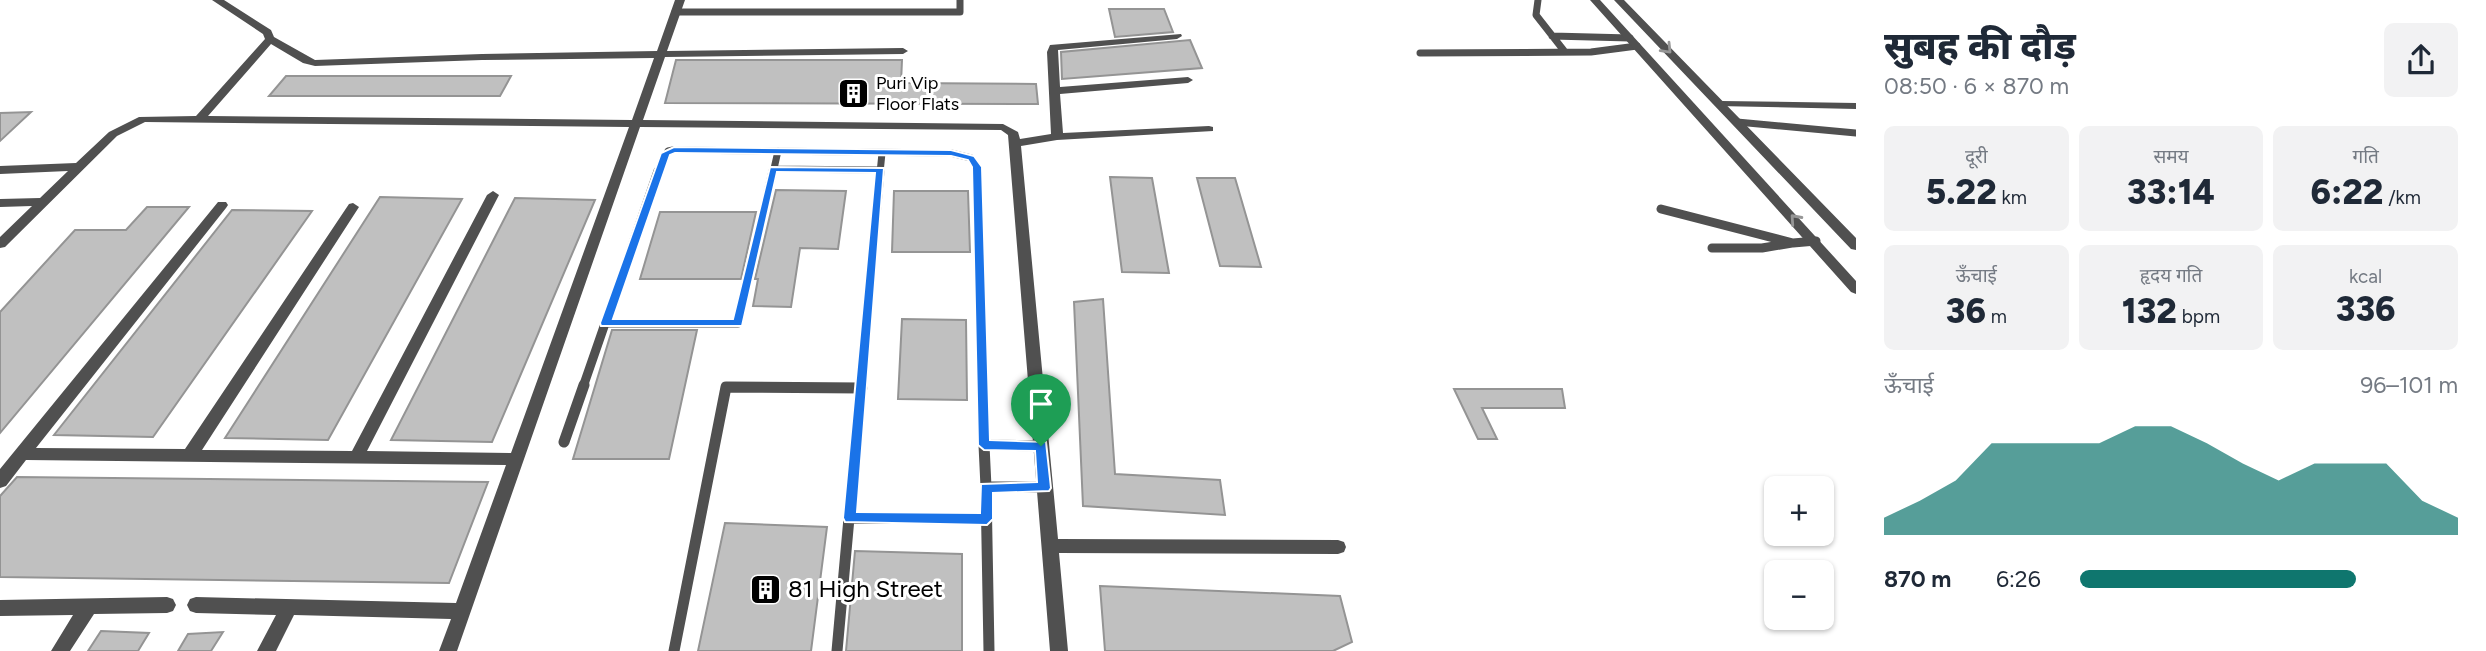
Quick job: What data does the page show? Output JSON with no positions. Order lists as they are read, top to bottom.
{
  "places": {
    "building": ["Puri Vip Floor Flats", "81 High Street"]
  },
  "page": {
    "heading": ["सुबह की दौड़", "08:50 · 6 × 870 m"],
    "stats": [
      ["दूरी", "5.22 km"],
      ["समय", "33:14"],
      ["गति", "6:22 /km"],
      ["ऊँचाई", "36 m"],
      ["हृदय गति", "132 bpm"],
      ["kcal", "336"]
    ],
    "chart": ["ऊँचाई", "96–101 m"],
    "map_buttons": ["+", "−"],
    "list": [
      {
        "name": "870 m",
        "note": "6:26"
      }
    ]
  }
}
